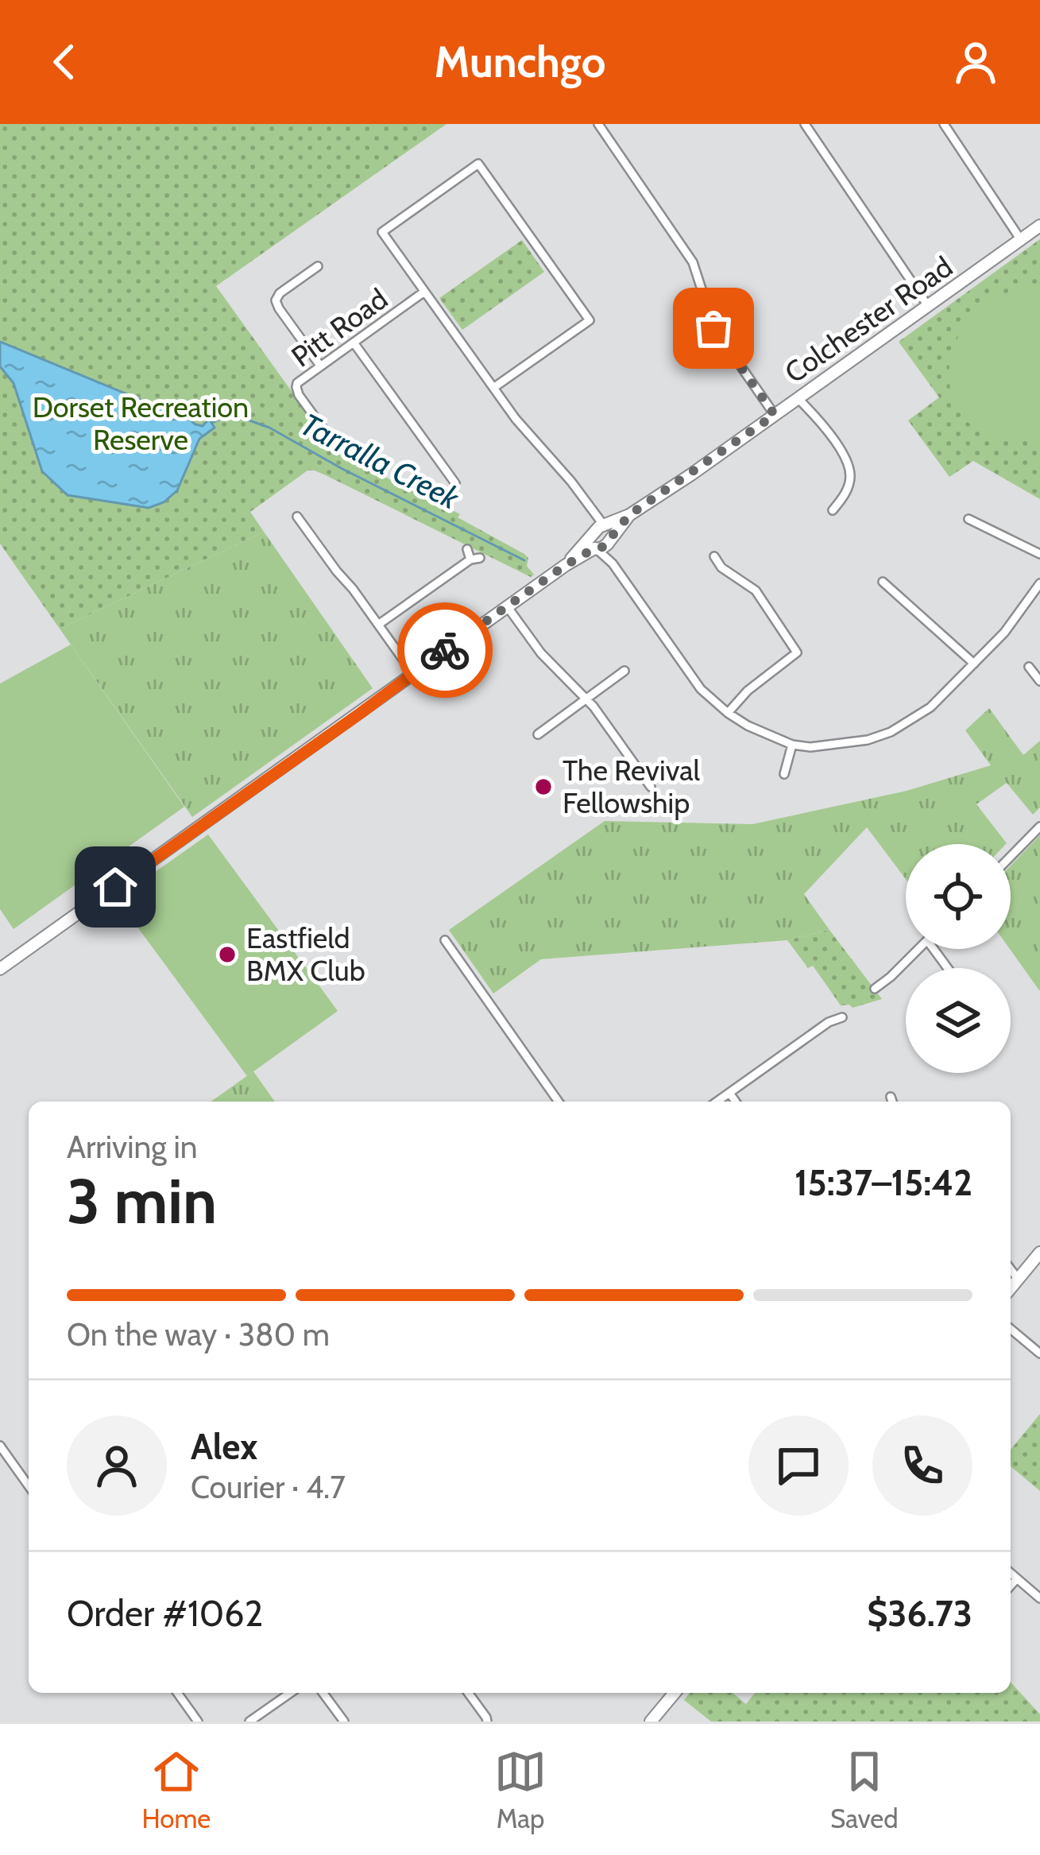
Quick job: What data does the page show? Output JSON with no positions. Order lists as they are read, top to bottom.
{
  "streets": {
    "main road": ["Colchester Road"],
    "street": ["Pitt Road"]
  },
  "water": ["Tarralla Creek"],
  "parks": ["Dorset Recreation Reserve"],
  "places": ["The Revival Fellowship", "Eastfield BMX Club"],
  "page": {
    "header": "Munchgo",
    "heading": ["3 min", "Arriving in", "15:37–15:42"],
    "panel": [
      "Alex",
      "Courier · 4.7",
      "Order #1062",
      "$36.73"
    ],
    "bar": "On the way · 380 m",
    "tabs": ["Home", "Map", "Saved"]
  }
}
